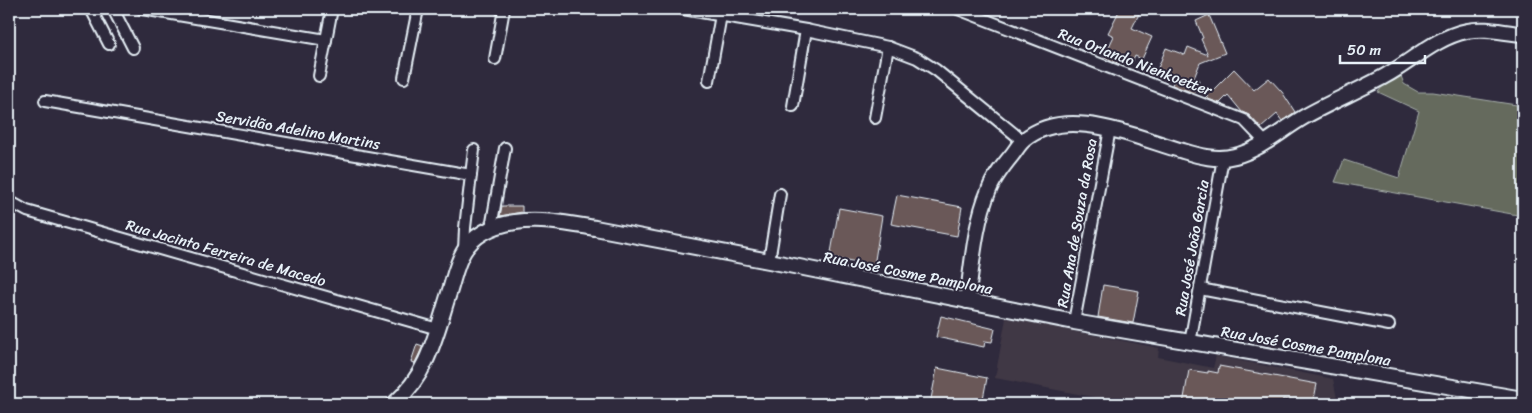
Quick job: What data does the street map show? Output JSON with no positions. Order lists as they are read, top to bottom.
{
  "streets": {
    "main road": ["Rua José Cosme Pamplona"],
    "street": [
      "Rua Orlando Nienkoetter",
      "Servidão Adelino Martins",
      "Rua Ana de Souza da Rosa",
      "Rua José João Garcia",
      "Rua Jacinto Ferreira de Macedo"
    ]
  },
  "crossings": [
    ["Rua Ana de Souza da Rosa", "Rua José Cosme Pamplona"],
    ["Rua José João Garcia", "Rua José Cosme Pamplona"],
    ["Rua Jacinto Ferreira de Macedo", "Rua José Cosme Pamplona"]
  ],
  "scale_bar": "50 m"
}
